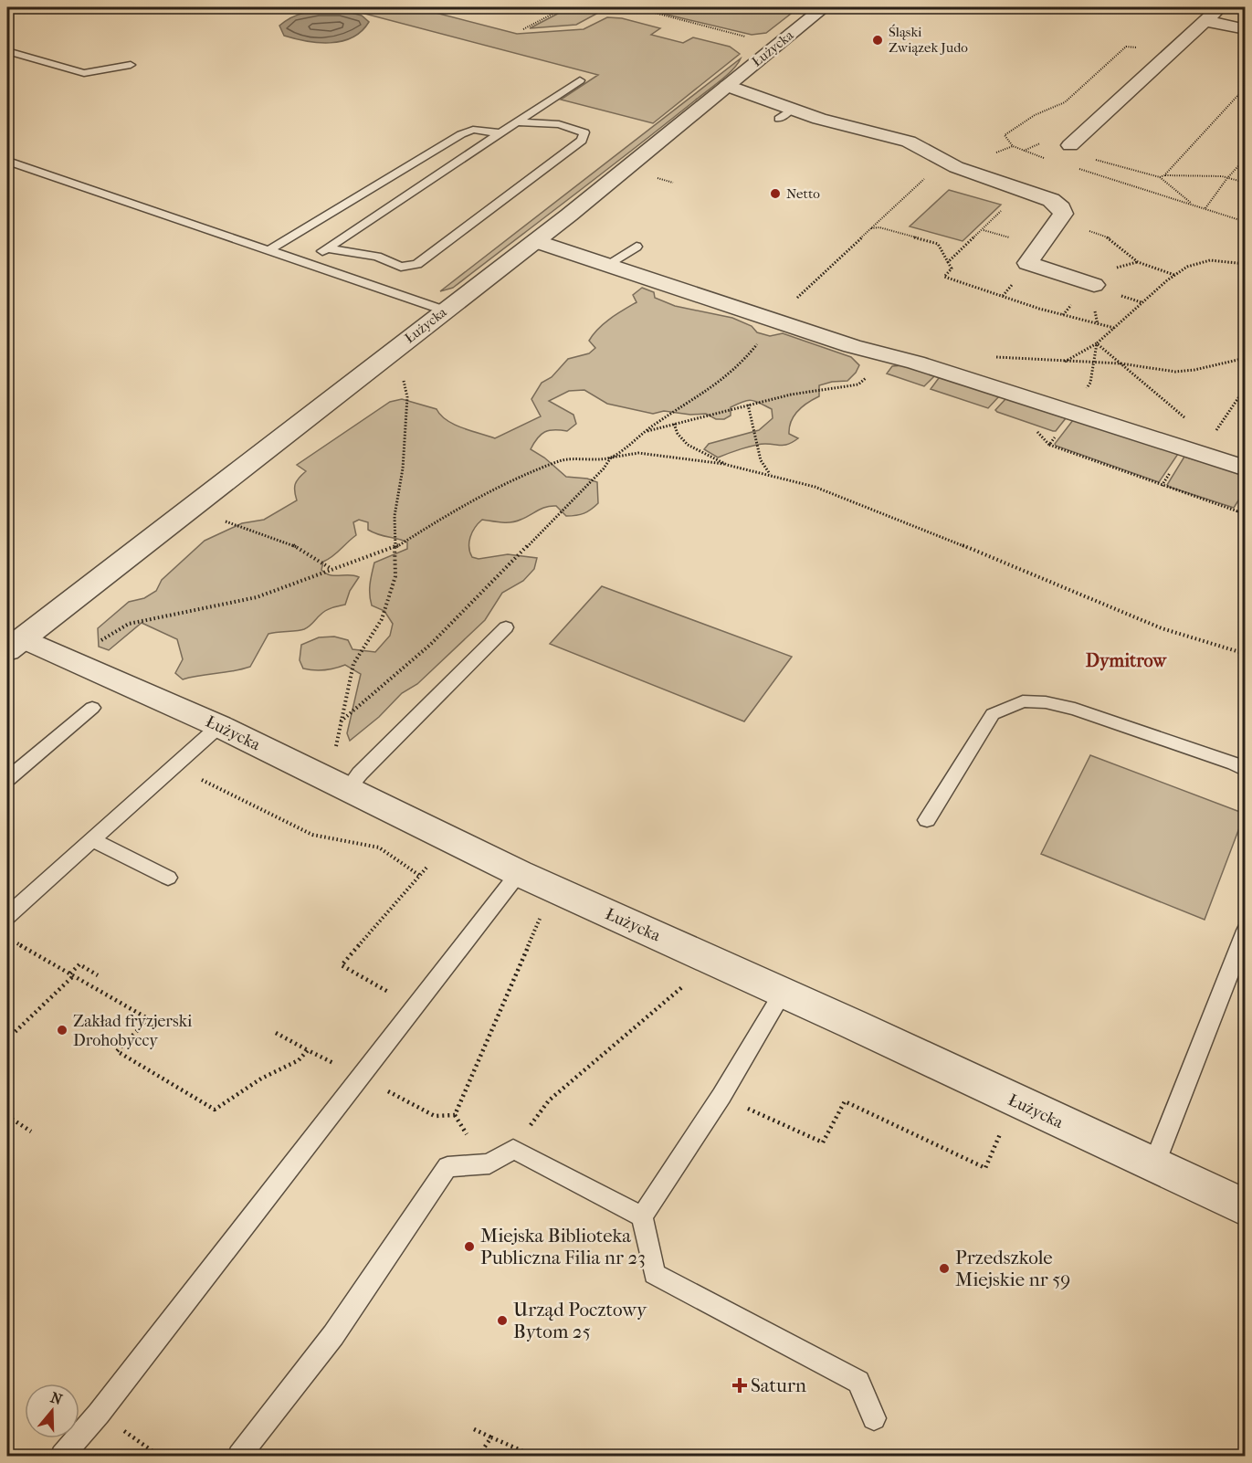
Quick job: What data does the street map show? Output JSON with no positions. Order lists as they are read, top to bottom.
{
  "streets": {
    "street": ["Łużycka"]
  },
  "districts": ["Dymitrow"],
  "places": {
    "other": [
      "Śląski Związek Judo",
      "Netto",
      "Zakład fryzjerski Drohobyccy",
      "Miejska Biblioteka Publiczna Filia nr 23",
      "Przedszkole Miejskie nr 59",
      "Urząd Pocztowy Bytom 25"
    ],
    "health": ["Saturn"]
  },
  "north": "top"
}
